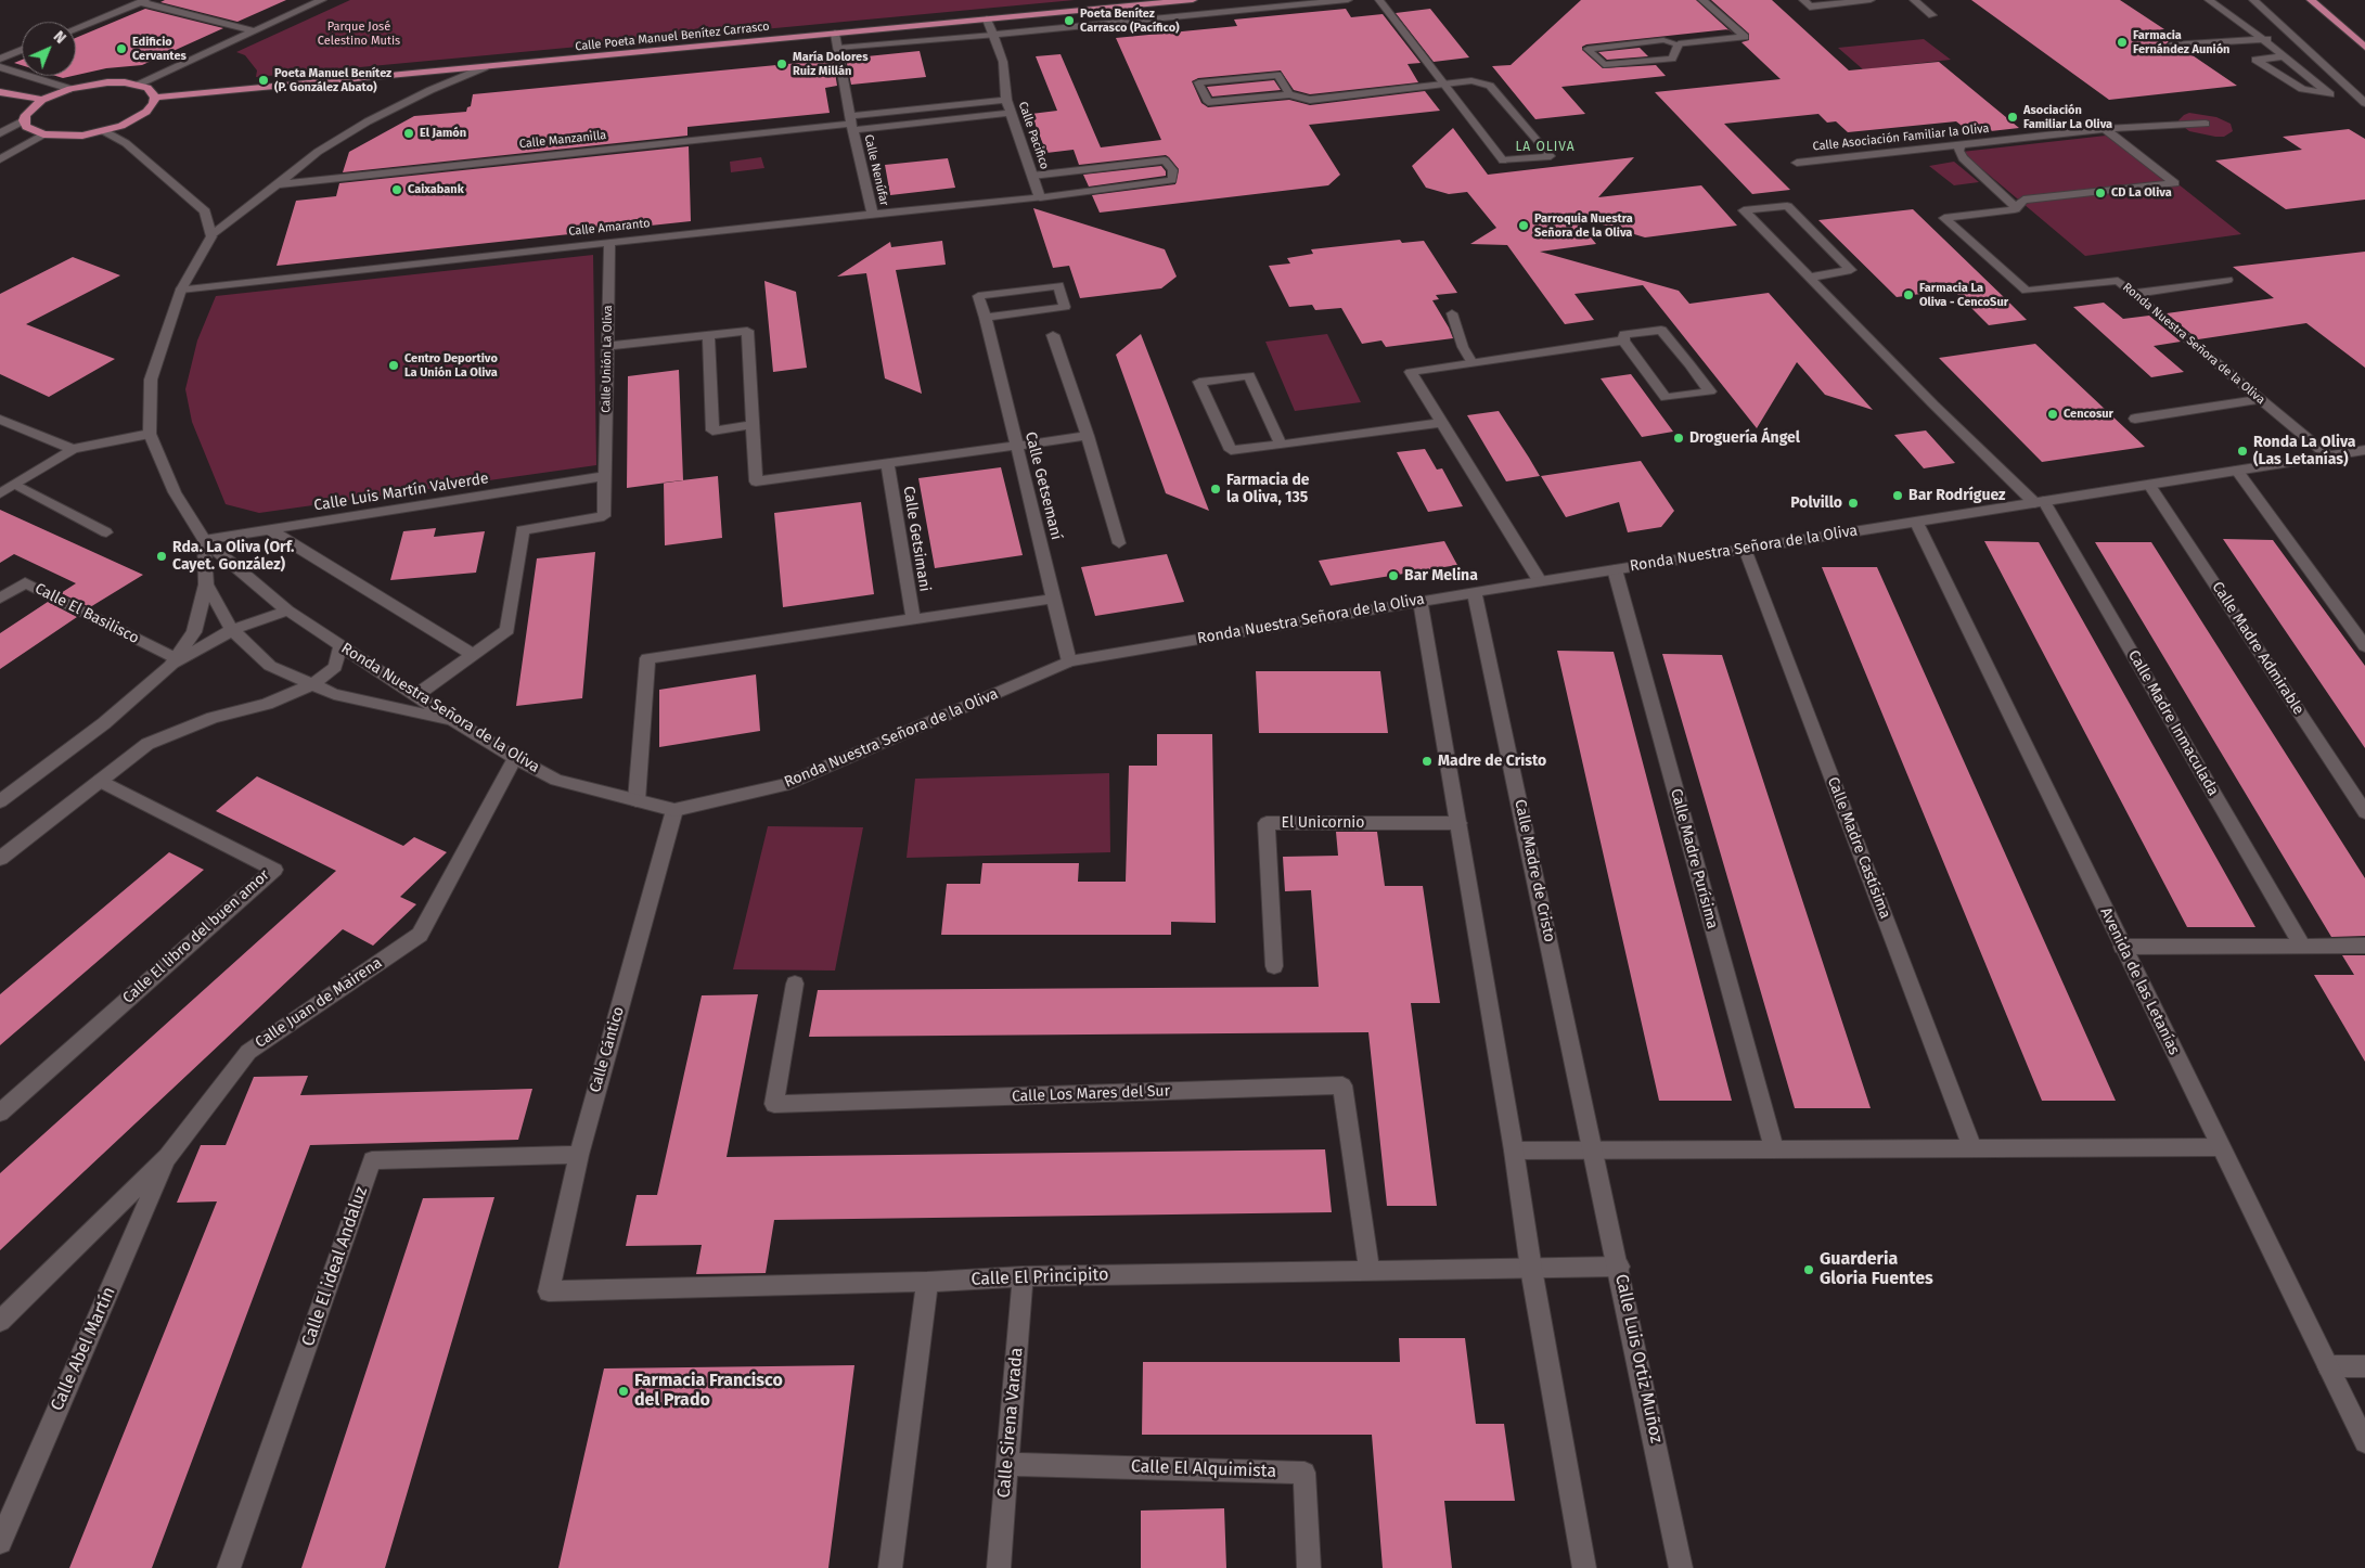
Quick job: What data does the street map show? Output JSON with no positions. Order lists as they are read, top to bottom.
{
  "streets": {
    "main road": ["Calle Poeta Manuel Benítez Carrasco"],
    "street": [
      "Calle Pacifico",
      "Calle Asociación Familiar la Oliva",
      "Calle Manzanilla",
      "Calle Nenúfar",
      "Calle Amaranto",
      "Ronda Nuestra Señora de la Oliva",
      "Calle Unión La Oliva",
      "Calle Getsemaní",
      "Calle Luis Martín Valverde",
      "Calle Getsimani",
      "Calle El Basilisco",
      "Calle Madre Admirable",
      "Calle Madre Inmaculada",
      "El Unicornio",
      "Calle Madre Castísima",
      "Calle Madre Purísima",
      "Calle Madre de Cristo",
      "Calle El libro del buen amor",
      "Avenida de las Letanías",
      "Calle Juan de Mairena",
      "Calle Cántico",
      "Calle Los Mares del Sur",
      "Calle El ideal Andaluz",
      "Calle El Principito",
      "Calle Abel Martín",
      "Calle Luis Ortiz Muñoz",
      "Calle Sirena Varada",
      "Calle El Alquimista"
    ]
  },
  "crossings": [
    ["Calle Poeta Manuel Benítez Carrasco", "Calle Pacifico"],
    ["Calle Poeta Manuel Benítez Carrasco", "Calle Nenúfar"],
    ["Calle Poeta Manuel Benítez Carrasco", "Ronda Nuestra Señora de la Oliva"],
    ["Calle Pacifico", "Calle Manzanilla"],
    ["Calle Pacifico", "Calle Amaranto"],
    ["Calle Manzanilla", "Calle Nenúfar"],
    ["Calle Manzanilla", "Ronda Nuestra Señora de la Oliva"],
    ["Calle Nenúfar", "Calle Amaranto"],
    ["Calle Amaranto", "Ronda Nuestra Señora de la Oliva"],
    ["Calle Amaranto", "Calle Unión La Oliva"],
    ["Ronda Nuestra Señora de la Oliva", "Calle Getsemaní"],
    ["Ronda Nuestra Señora de la Oliva", "Calle Luis Martín Valverde"],
    ["Ronda Nuestra Señora de la Oliva", "Calle Madre Admirable"],
    ["Ronda Nuestra Señora de la Oliva", "Calle Madre Inmaculada"],
    ["Ronda Nuestra Señora de la Oliva", "Calle Madre Castísima"],
    ["Ronda Nuestra Señora de la Oliva", "Calle Madre Purísima"],
    ["Ronda Nuestra Señora de la Oliva", "Calle Madre de Cristo"],
    ["Ronda Nuestra Señora de la Oliva", "Avenida de las Letanías"],
    ["Ronda Nuestra Señora de la Oliva", "Calle Juan de Mairena"],
    ["Ronda Nuestra Señora de la Oliva", "Calle Cántico"],
    ["Calle Unión La Oliva", "Calle Luis Martín Valverde"],
    ["Calle Madre de Cristo", "Calle Luis Ortiz Muñoz"],
    ["Calle Juan de Mairena", "Calle Abel Martín"],
    ["Calle Cántico", "Calle El ideal Andaluz"],
    ["Calle Cántico", "Calle El Principito"],
    ["Calle Los Mares del Sur", "Calle El Principito"],
    ["Calle El Principito", "Calle Luis Ortiz Muñoz"],
    ["Calle El Principito", "Calle Sirena Varada"],
    ["Calle Sirena Varada", "Calle El Alquimista"]
  ],
  "districts": ["LA OLIVA"],
  "parks": ["Parque José Celestino Mutis"],
  "places": [
    "Poeta Benítez Carrasco (Pacífico)",
    "Farmacia Fernández Aunión",
    "Edificio Cervantes",
    "María Dolores Ruiz Millán",
    "Poeta Manuel Benítez (P. González Abato)",
    "Asociación Familiar La Oliva",
    "El Jamón",
    "Caixabank",
    "CD La Oliva",
    "Parroquia Nuestra Señora de la Oliva",
    "Farmacia La Oliva - CencoSur",
    "Centro Deportivo La Unión La Oliva",
    "Cencosur",
    "Droguería Ángel",
    "Ronda La Oliva (Las Letanías)",
    "Farmacia de la Oliva, 135",
    "Bar Rodríguez",
    "Polvillo",
    "Rda. La Oliva (Orf. Cayet. González)",
    "Bar Melina",
    "Madre de Cristo",
    "Guarderia Gloria Fuentes",
    "Farmacia Francisco del Prado"
  ],
  "north": "top right"
}
